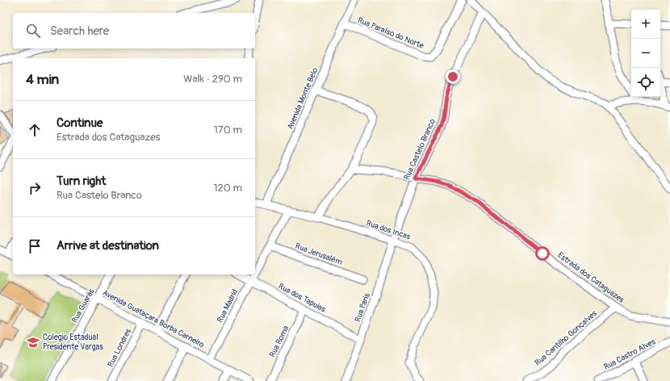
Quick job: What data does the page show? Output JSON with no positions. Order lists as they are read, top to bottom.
{
  "streets": {
    "street": [
      "Rua Paraíso do Norte",
      "Avenida Monte Belo",
      "Rua Castelo Branco",
      "Rua dos Incas",
      "Rua Jerusalém",
      "Estrada dos Cataguazes",
      "Rua dos Tapuias",
      "Rua Guarás",
      "Rua Madrid",
      "Rua Paris",
      "Avenida Guataçara Borba Carneiro",
      "Rua Cantilho Gonçalves",
      "Rua Roma",
      "Rua Londres",
      "Rua Castro Alves"
    ]
  },
  "crossings": [
    ["Rua Paraíso do Norte", "Avenida Monte Belo"],
    ["Avenida Monte Belo", "Rua dos Incas"],
    ["Rua Castelo Branco", "Rua dos Incas"],
    ["Rua Castelo Branco", "Estrada dos Cataguazes"],
    ["Rua Castelo Branco", "Rua Paris"],
    ["Rua dos Incas", "Rua Madrid"],
    ["Rua dos Incas", "Rua Paris"],
    ["Rua Jerusalém", "Rua Madrid"],
    ["Estrada dos Cataguazes", "Rua Cantilho Gonçalves"],
    ["Rua dos Tapuias", "Rua Madrid"],
    ["Rua dos Tapuias", "Rua Paris"],
    ["Rua dos Tapuias", "Rua Roma"],
    ["Rua Guarás", "Avenida Guataçara Borba Carneiro"],
    ["Rua Madrid", "Avenida Guataçara Borba Carneiro"],
    ["Avenida Guataçara Borba Carneiro", "Rua Londres"]
  ],
  "places": {
    "school or university": ["Colegio Estadual Presidente Vargas"]
  },
  "page": {
    "map_buttons": ["+", "−"],
    "search": "Search here",
    "heading": ["4 min", "Walk · 290 m"],
    "list": [
      ["Continue", "Estrada dos Cataguazes", "170 m"],
      ["Turn right", "Rua Castelo Branco", "120 m"],
      "Arrive at destination"
    ]
  }
}
